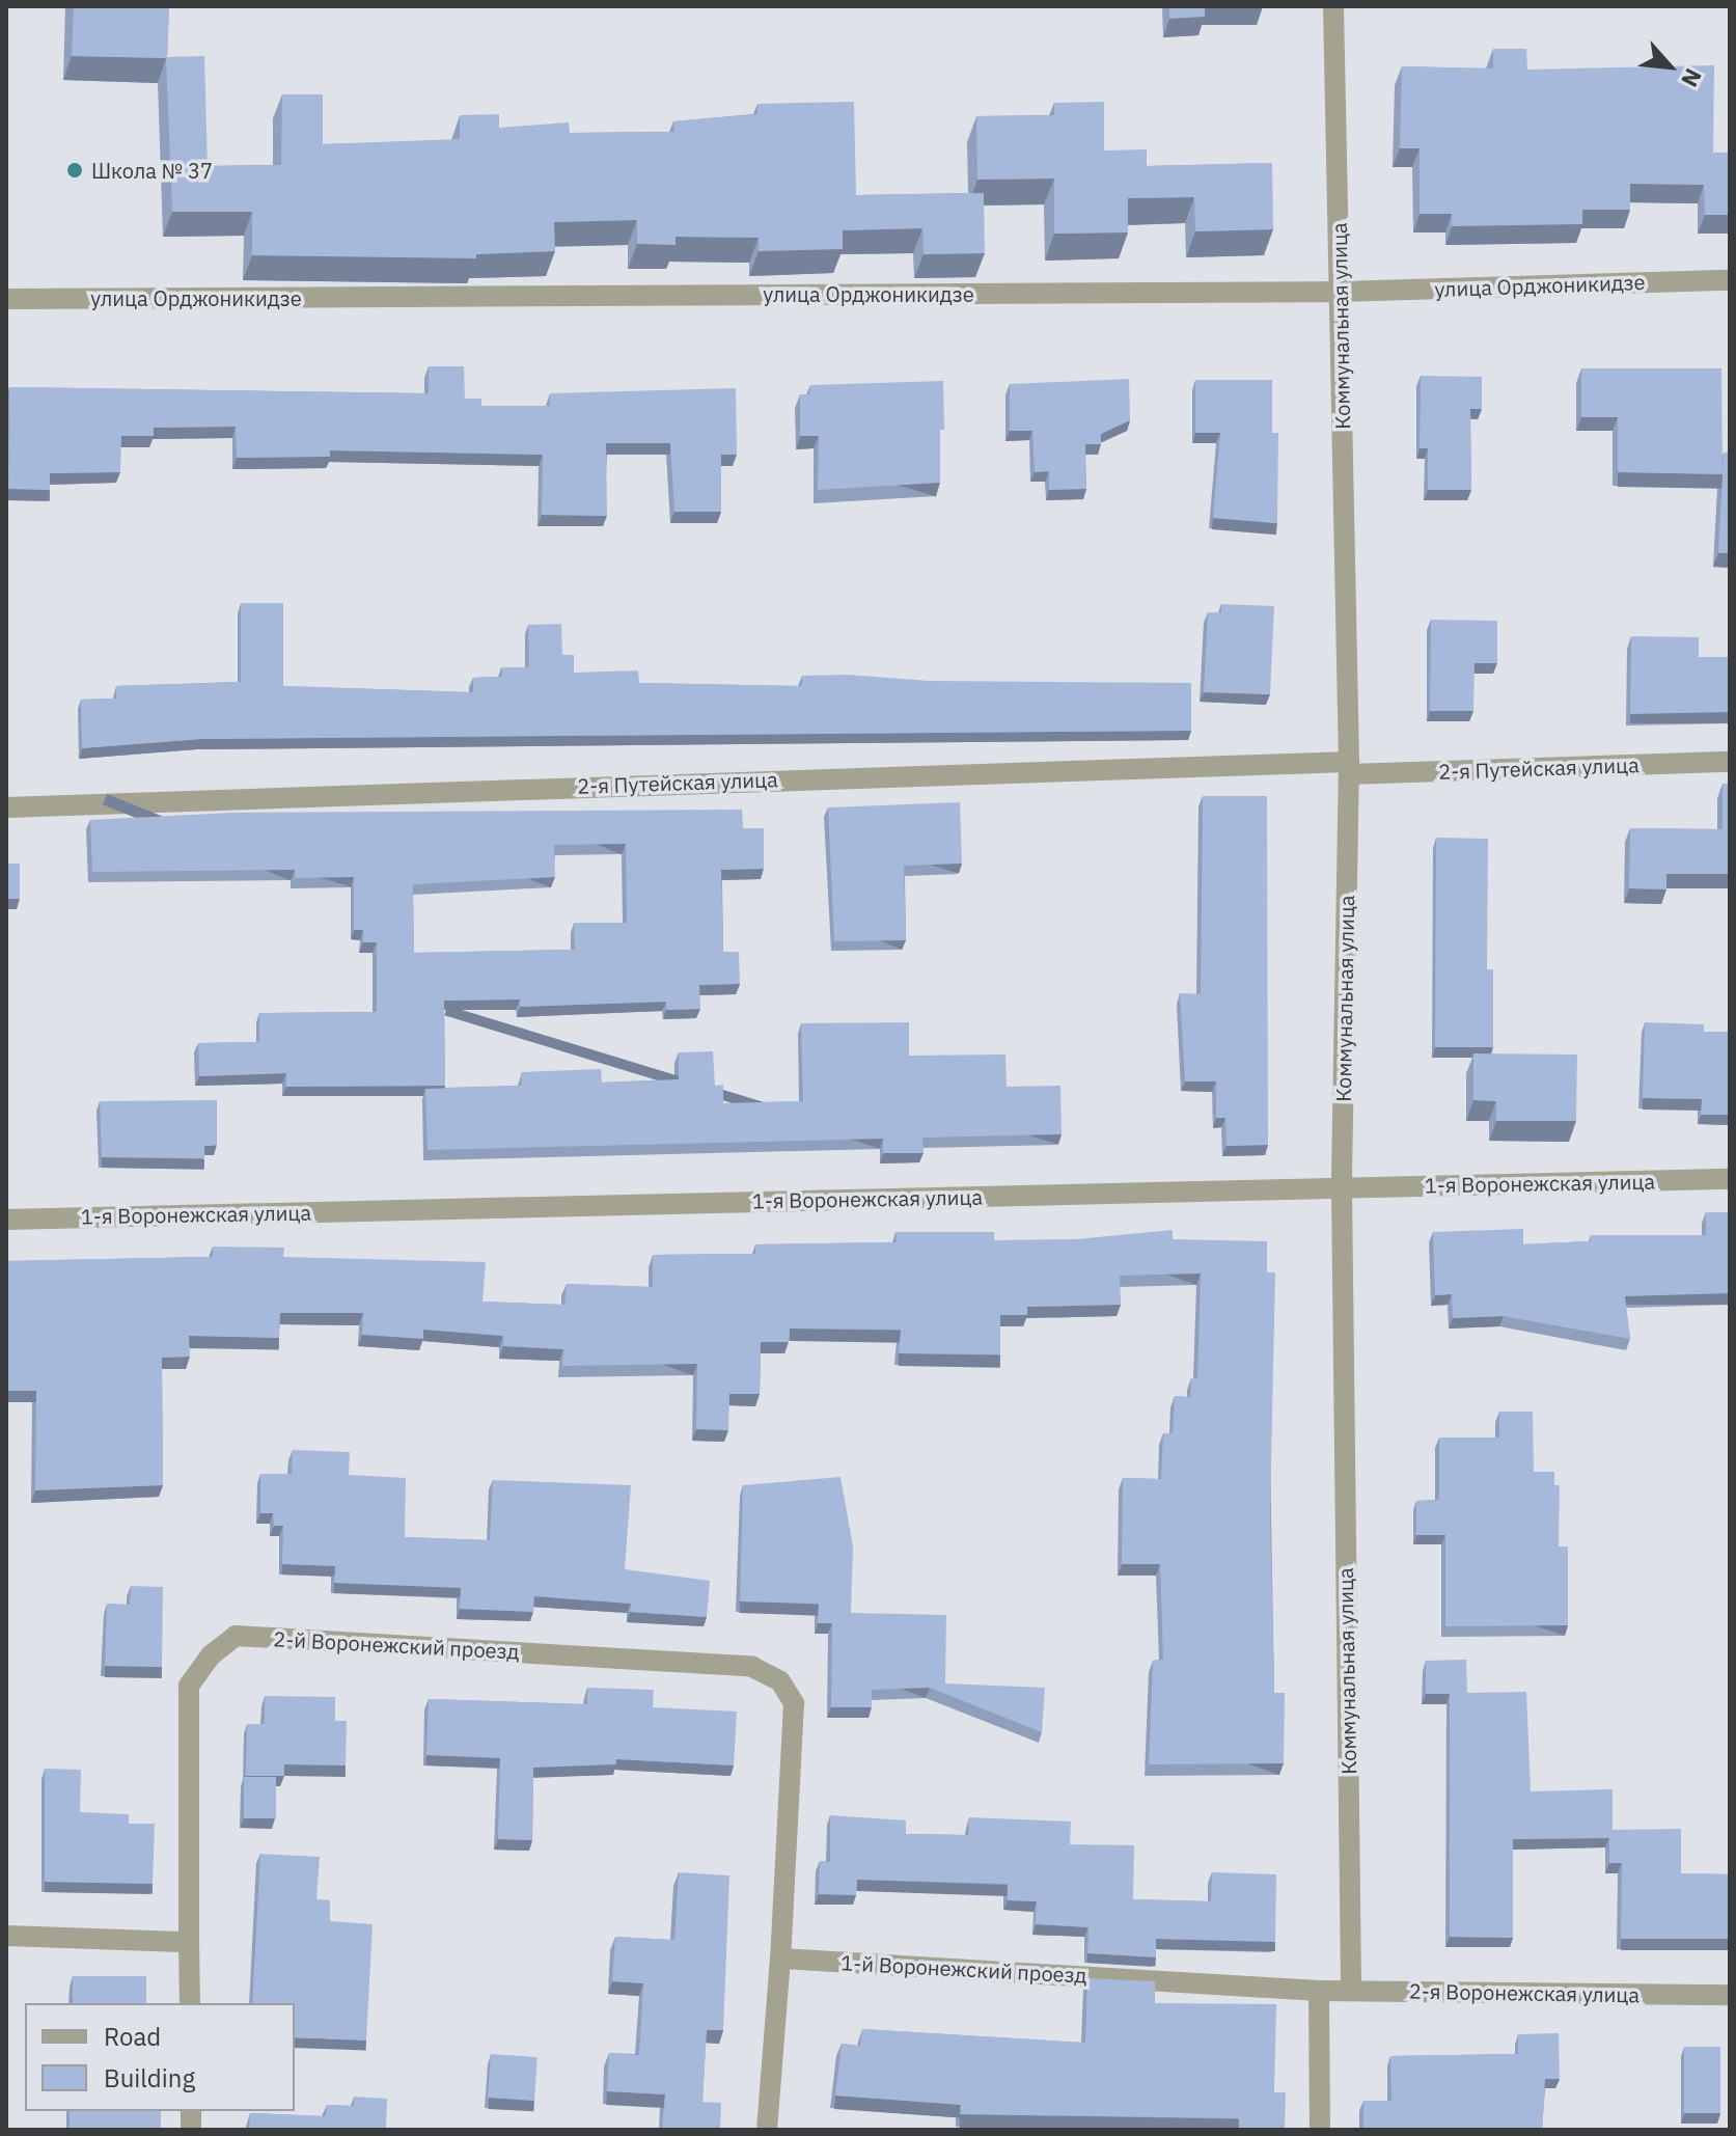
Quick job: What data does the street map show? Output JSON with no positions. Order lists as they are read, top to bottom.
{
  "streets": {
    "street": [
      "улица Орджоникидзе",
      "Коммунальная улица",
      "2-я Путейская улица",
      "1-я Воронежская улица",
      "2-й Воронежский проезд",
      "1-й Воронежский проезд",
      "2-я Воронежская улица"
    ]
  },
  "crossings": [
    ["улица Орджоникидзе", "Коммунальная улица"],
    ["Коммунальная улица", "2-я Путейская улица"],
    ["Коммунальная улица", "1-я Воронежская улица"],
    ["Коммунальная улица", "2-я Воронежская улица"],
    ["2-й Воронежский проезд", "1-й Воронежский проезд"],
    ["1-й Воронежский проезд", "2-я Воронежская улица"]
  ],
  "places": ["Школа № 37"],
  "legend": ["Road", "Building"],
  "north": "bottom right"
}
